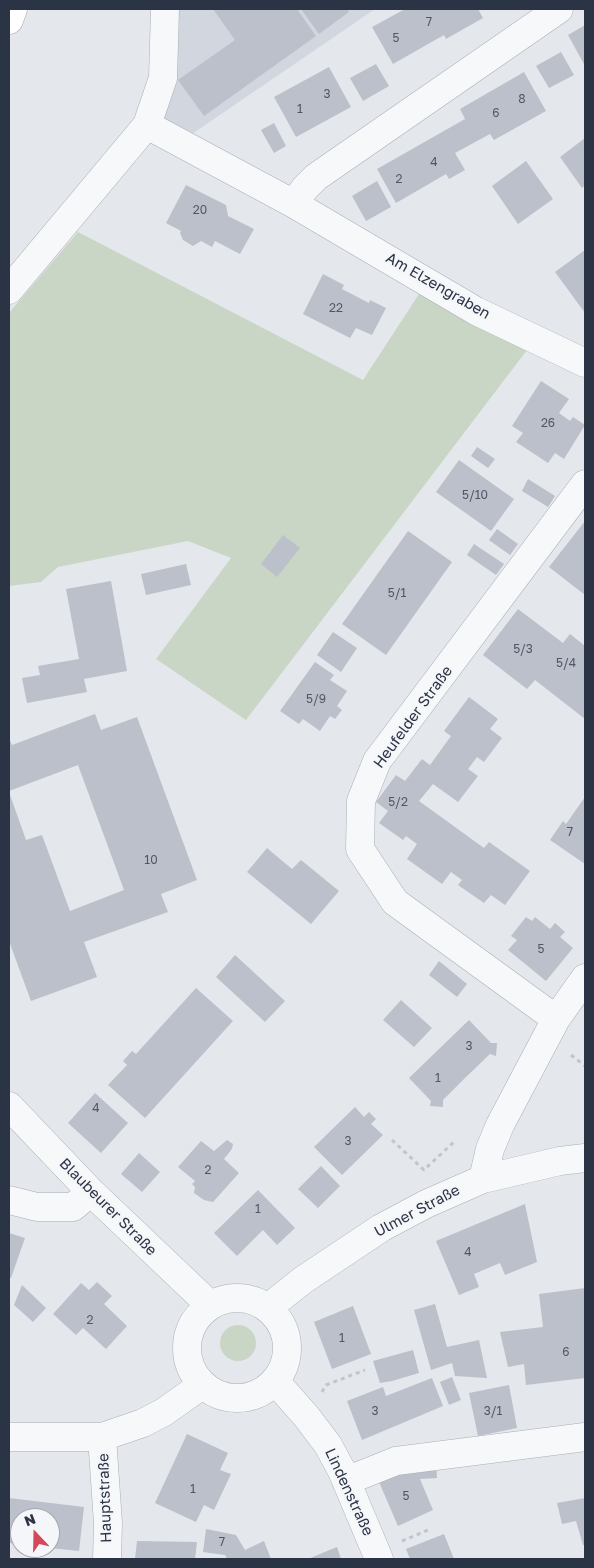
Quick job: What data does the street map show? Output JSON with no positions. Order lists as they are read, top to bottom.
{
  "streets": {
    "street": [
      "Am Elzengraben",
      "Heufelder Straße",
      "Blaubeurer Straße",
      "Ulmer Straße",
      "Lindenstraße",
      "Hauptstraße"
    ]
  },
  "crossings": [
    ["Blaubeurer Straße", "Ulmer Straße"],
    ["Blaubeurer Straße", "Lindenstraße"],
    ["Ulmer Straße", "Lindenstraße"]
  ],
  "house_numbers": [
    "7",
    "5",
    "3",
    "8",
    "1",
    "6",
    "4",
    "2",
    "20",
    "22",
    "26",
    "5/10",
    "5/1",
    "5/3",
    "5/4",
    "5/9",
    "5/2",
    "7",
    "10",
    "5",
    "3",
    "1",
    "4",
    "3",
    "2",
    "1",
    "4",
    "2",
    "1",
    "6",
    "3",
    "3/1",
    "1",
    "5",
    "7"
  ],
  "north": "top"
}
